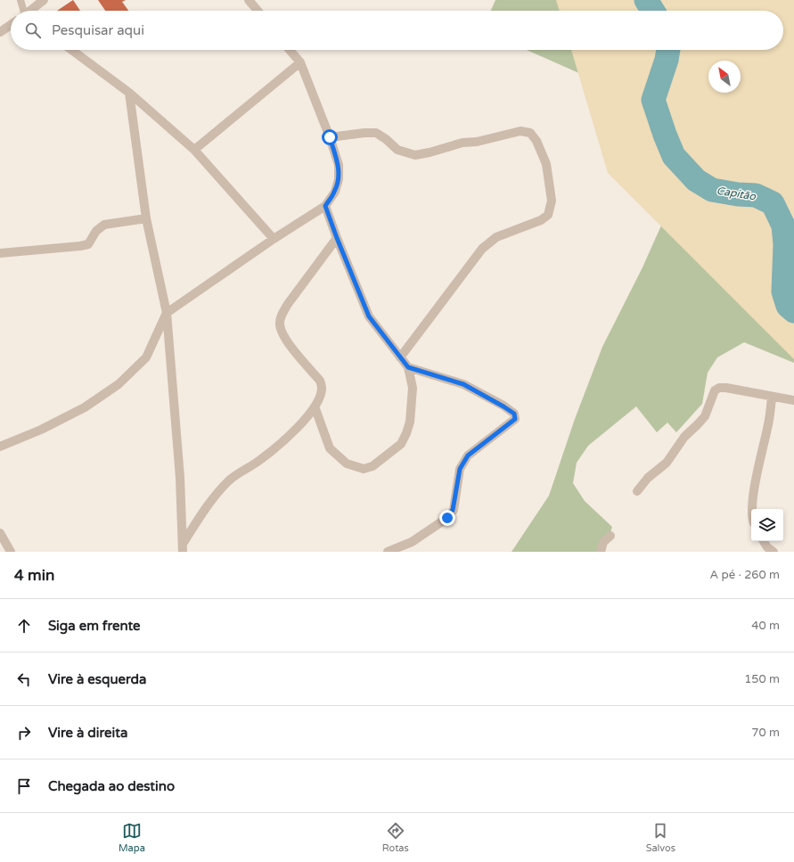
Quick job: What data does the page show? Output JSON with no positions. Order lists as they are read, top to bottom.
{
  "water": ["Capitão"],
  "north": "top left",
  "page": {
    "search": "Pesquisar aqui",
    "heading": ["4 min", "A pé · 260 m"],
    "list": [
      ["Siga em frente", "40 m"],
      ["Vire à esquerda", "150 m"],
      ["Vire à direita", "70 m"],
      "Chegada ao destino"
    ],
    "nav": ["Mapa", "Rotas", "Salvos"]
  }
}
